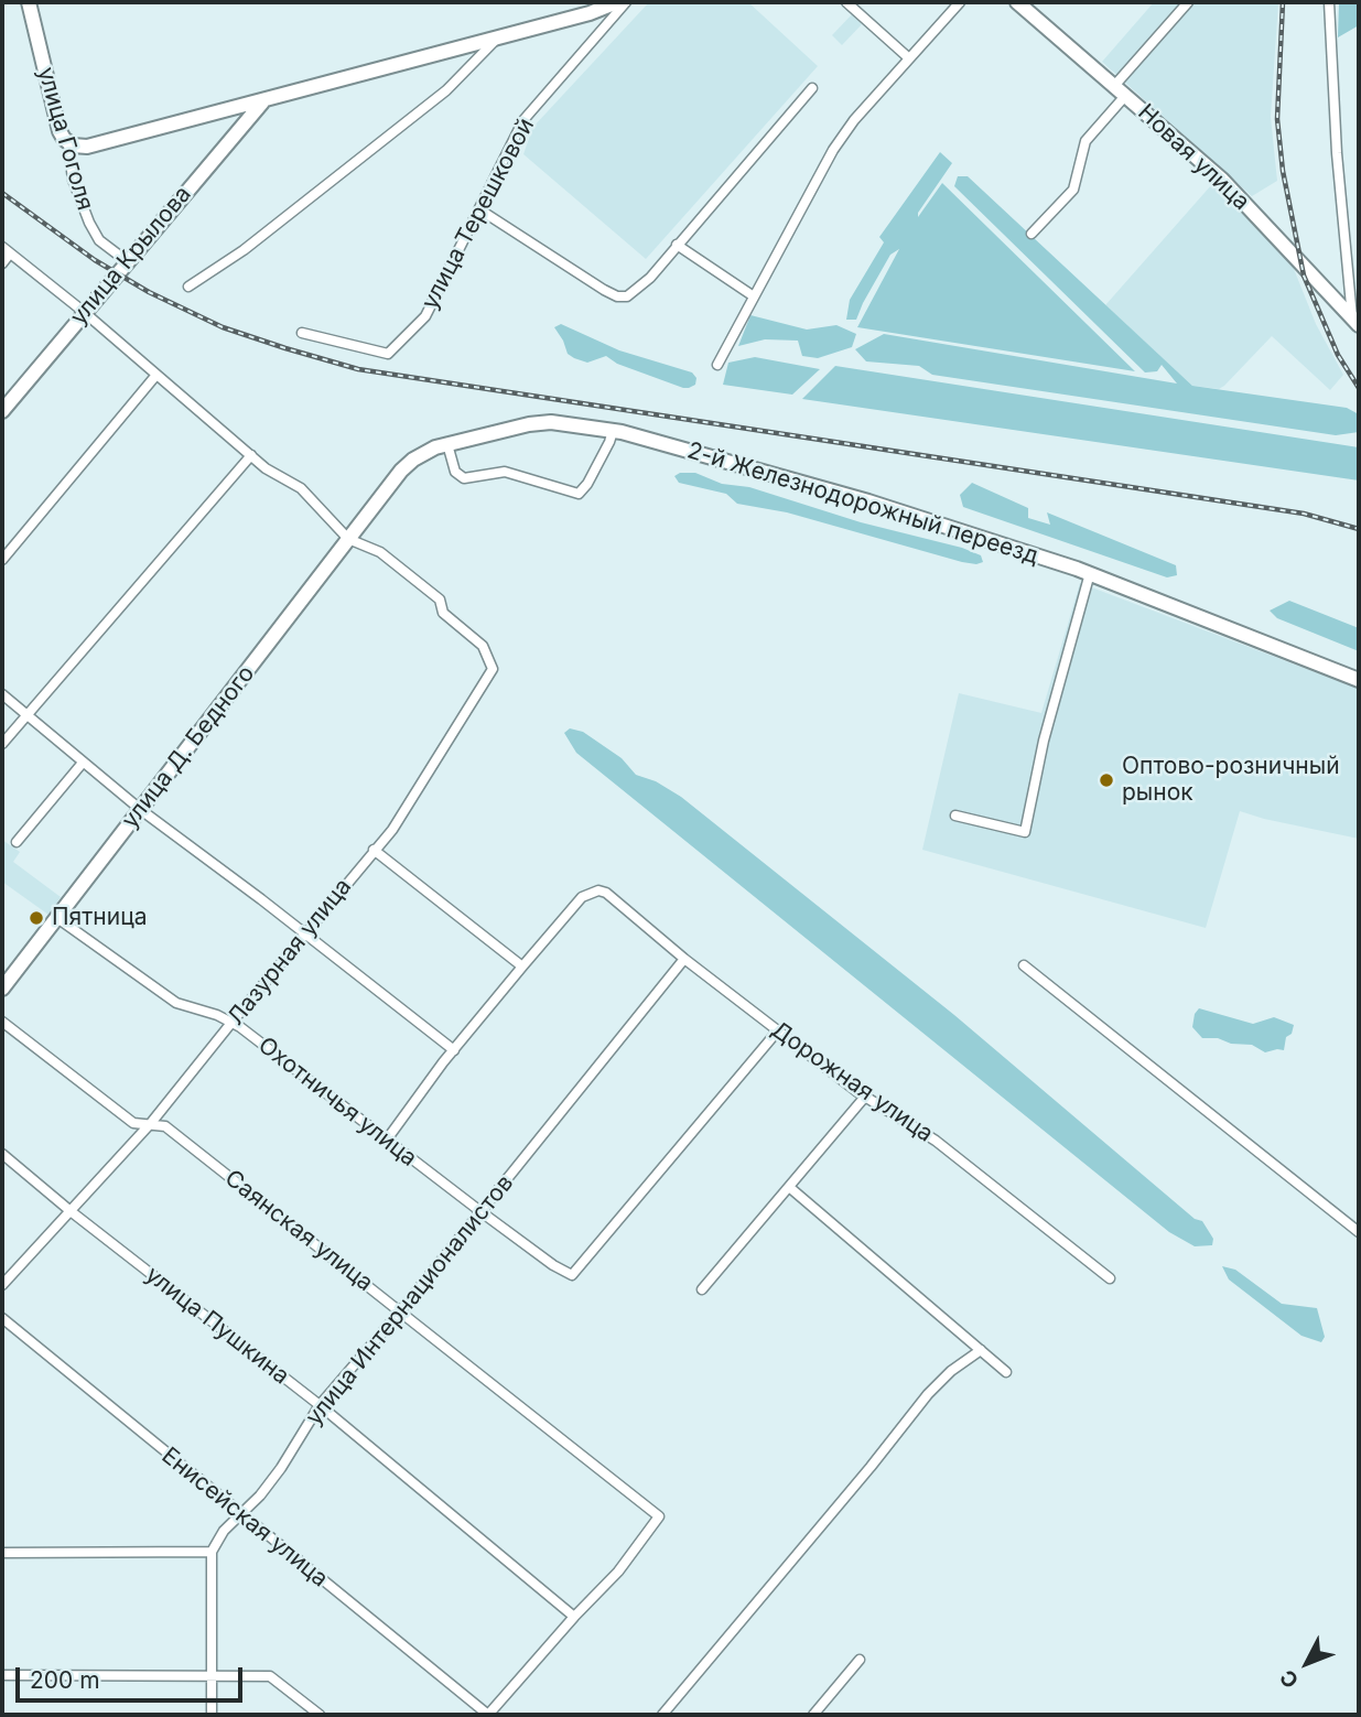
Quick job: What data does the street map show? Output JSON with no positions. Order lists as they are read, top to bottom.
{
  "streets": {
    "street": [
      "улица Гоголя",
      "Новая улица",
      "улица Терешковой",
      "улица Крылова",
      "2-й Железнодорожный переезд",
      "улица Д. Бедного",
      "Лазурная улица",
      "Дорожная улица",
      "Охотничья улица",
      "Саянская улица",
      "улица Интернационалистов",
      "улица Пушкина",
      "Енисейская улица"
    ]
  },
  "crossings": [
    ["улица Гоголя", "улица Крылова"],
    ["2-й Железнодорожный переезд", "улица Д. Бедного"],
    ["улица Д. Бедного", "Лазурная улица"],
    ["улица Д. Бедного", "Охотничья улица"],
    ["Лазурная улица", "Охотничья улица"],
    ["Лазурная улица", "Саянская улица"],
    ["Лазурная улица", "улица Пушкина"],
    ["Дорожная улица", "Охотничья улица"],
    ["Дорожная улица", "улица Интернационалистов"],
    ["Охотничья улица", "улица Интернационалистов"],
    ["Саянская улица", "улица Интернационалистов"],
    ["Саянская улица", "улица Пушкина"],
    ["улица Интернационалистов", "улица Пушкина"],
    ["улица Интернационалистов", "Енисейская улица"]
  ],
  "places": ["Оптово-розничный рынок", "Пятница"],
  "scale_bar": "200 m",
  "north": "bottom left"
}
